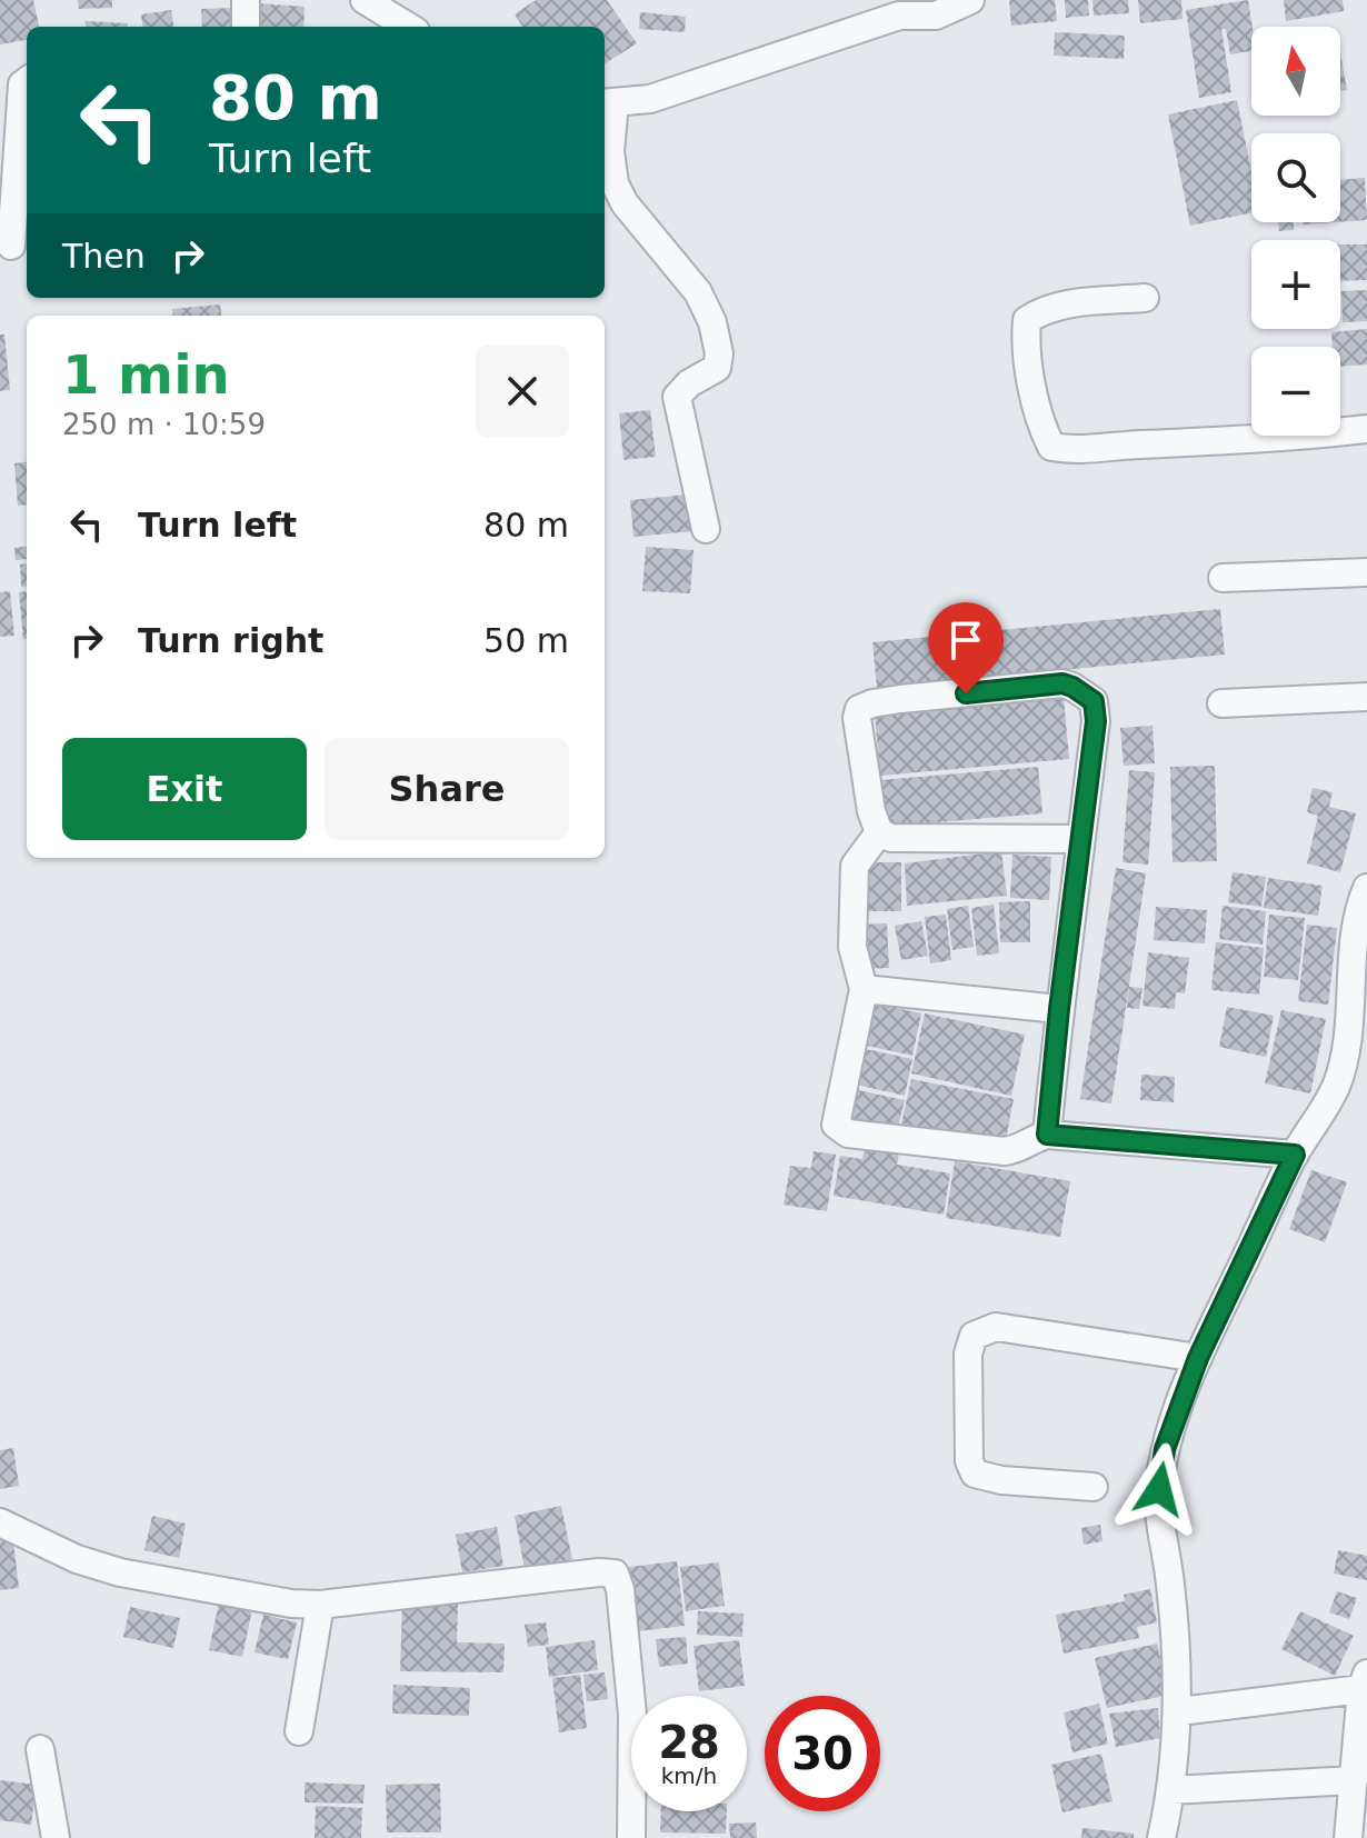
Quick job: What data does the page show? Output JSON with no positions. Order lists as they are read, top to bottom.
{
  "north": "top",
  "page": {
    "map_buttons": ["+", "−"],
    "turn": ["80 m", "Turn left"],
    "then": "Then",
    "heading": ["1 min", "250 m · 10:59"],
    "list": [
      {
        "name": "Turn left",
        "value": "80 m"
      },
      {
        "name": "Turn right",
        "value": "50 m"
      }
    ],
    "buttons": ["Exit", "Share"],
    "speed": "28 km/h",
    "limit": "30"
  }
}
